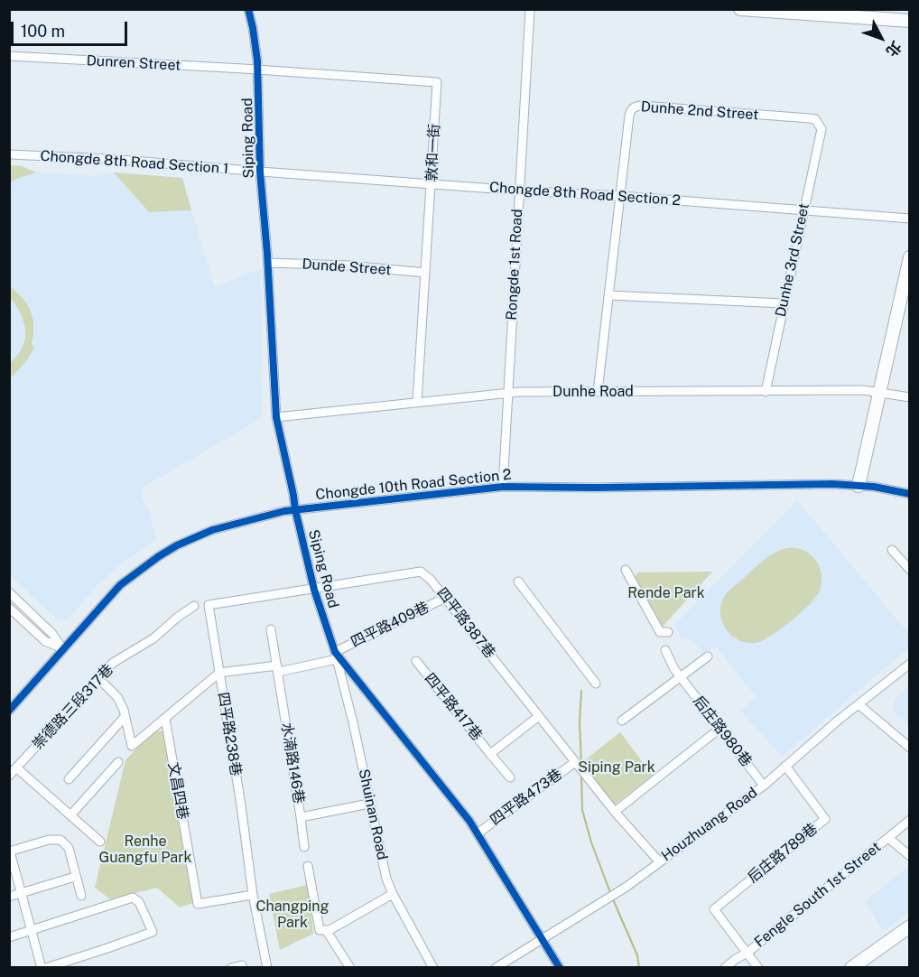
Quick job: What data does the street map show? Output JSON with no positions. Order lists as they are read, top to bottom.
{
  "streets": {
    "street": [
      "Dunren Street",
      "Dunhe 2nd Street",
      "Siping Road",
      "敦和一街",
      "Chongde 8th Road Section 1",
      "Chongde 8th Road Section 2",
      "Dunhe 3rd Street",
      "Rongde 1st Road",
      "Dunde Street",
      "Dunhe Road",
      "Chongde 10th Road Section 2",
      "四平路387巷",
      "四平路409巷",
      "崇德路三段317巷",
      "四平路417巷",
      "后庄路980巷",
      "四平路238巷",
      "水湳路146巷",
      "文昌四巷",
      "四平路473巷",
      "Shuinan Road",
      "Houzhuang Road",
      "后庄路789巷",
      "Fengle South 1st Street"
    ]
  },
  "crossings": [
    ["Dunren Street", "Siping Road"],
    ["Dunren Street", "敦和一街"],
    ["Dunhe 2nd Street", "Chongde 8th Road Section 2"],
    ["Dunhe 2nd Street", "Dunhe 3rd Street"],
    ["Dunhe 2nd Street", "Dunhe Road"],
    ["Siping Road", "敦和一街"],
    ["Siping Road", "Chongde 8th Road Section 1"],
    ["Siping Road", "Chongde 8th Road Section 2"],
    ["Siping Road", "Dunde Street"],
    ["Siping Road", "Dunhe Road"],
    ["Siping Road", "Chongde 10th Road Section 2"],
    ["Siping Road", "四平路387巷"],
    ["Siping Road", "四平路409巷"],
    ["Siping Road", "四平路238巷"],
    ["Siping Road", "四平路473巷"],
    ["Siping Road", "Shuinan Road"],
    ["Siping Road", "Houzhuang Road"],
    ["敦和一街", "Chongde 8th Road Section 2"],
    ["敦和一街", "Dunde Street"],
    ["敦和一街", "Dunhe Road"],
    ["Chongde 8th Road Section 1", "Chongde 8th Road Section 2"],
    ["Chongde 8th Road Section 2", "Dunhe 3rd Street"],
    ["Chongde 8th Road Section 2", "Rongde 1st Road"],
    ["Dunhe 3rd Street", "Dunhe Road"],
    ["Rongde 1st Road", "Dunhe Road"],
    ["Rongde 1st Road", "Chongde 10th Road Section 2"],
    ["四平路387巷", "四平路409巷"],
    ["四平路387巷", "四平路417巷"],
    ["四平路387巷", "四平路238巷"],
    ["四平路387巷", "四平路473巷"],
    ["四平路387巷", "Houzhuang Road"],
    ["四平路409巷", "四平路238巷"],
    ["四平路409巷", "水湳路146巷"],
    ["四平路409巷", "Shuinan Road"],
    ["后庄路980巷", "Houzhuang Road"],
    ["四平路238巷", "文昌四巷"],
    ["水湳路146巷", "Shuinan Road"],
    ["Houzhuang Road", "后庄路789巷"],
    ["后庄路789巷", "Fengle South 1st Street"]
  ],
  "parks": [
    "Rende Park",
    "Siping Park",
    "Renhe Guangfu Park",
    "Changping Park"
  ],
  "scale_bar": "100 m",
  "north": "bottom right"
}
